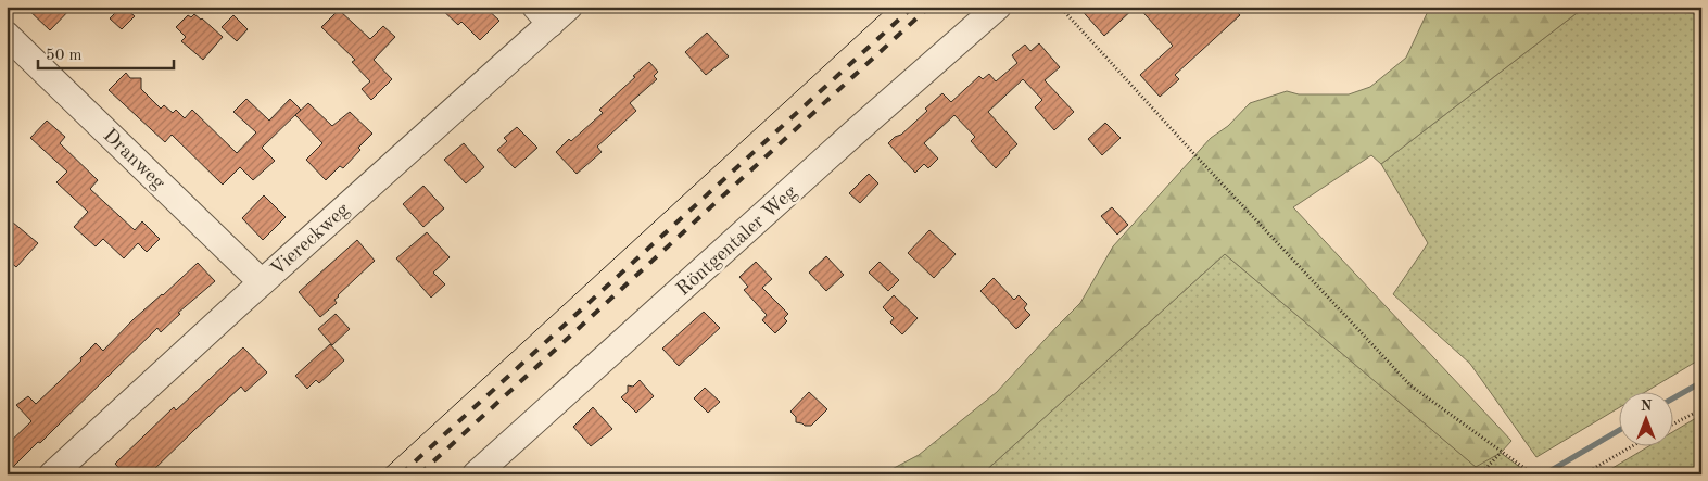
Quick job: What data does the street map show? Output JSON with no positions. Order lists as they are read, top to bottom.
{
  "streets": {
    "street": ["Dranweg", "Viereckweg", "Röntgentaler Weg"]
  },
  "crossings": [
    ["Dranweg", "Viereckweg"]
  ],
  "scale_bar": "50 m",
  "north": "top"
}
